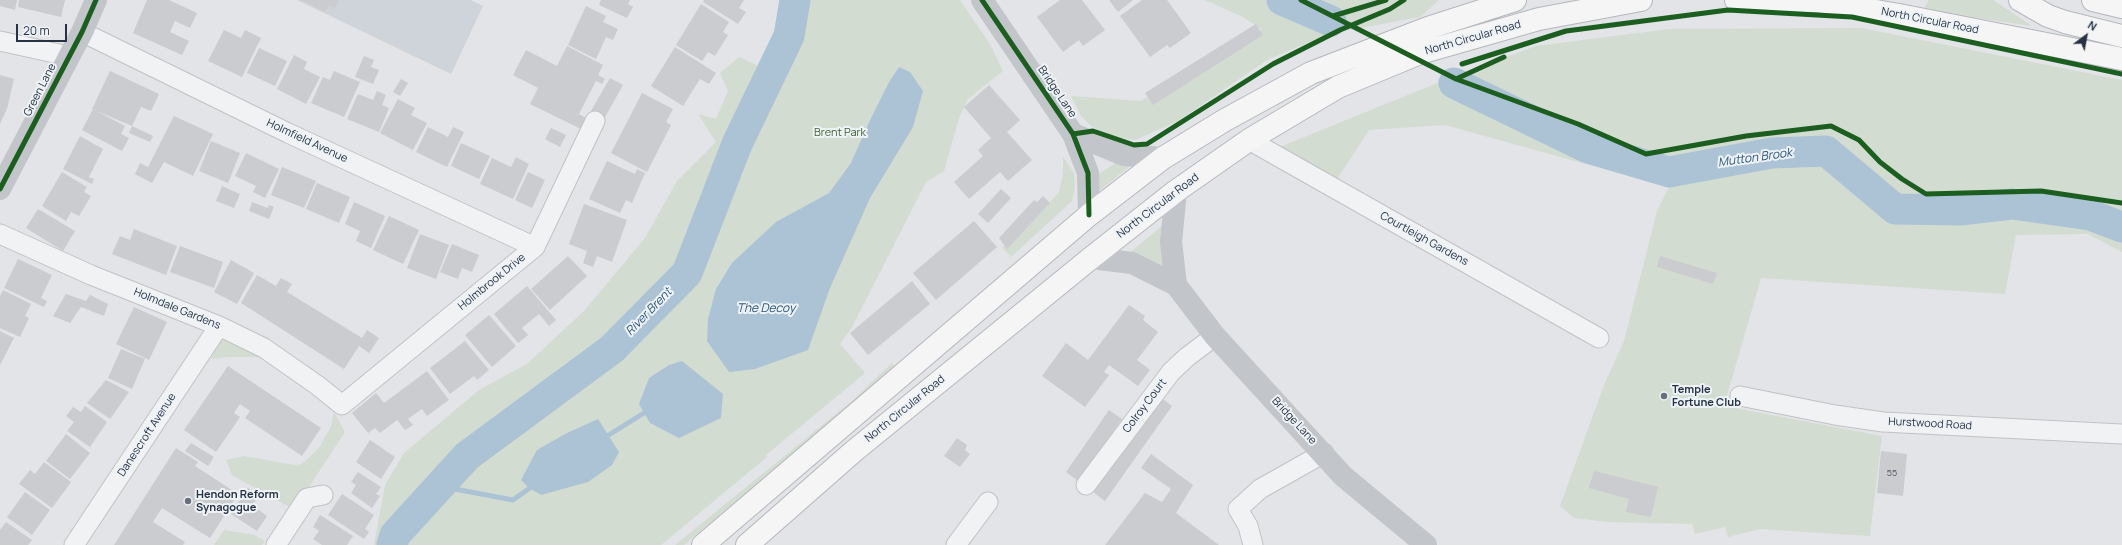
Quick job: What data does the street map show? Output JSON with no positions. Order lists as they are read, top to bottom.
{
  "streets": {
    "highway": ["North Circular Road"],
    "street": [
      "Green Lane",
      "Bridge Lane",
      "Holmfield Avenue",
      "Courtleigh Gardens",
      "Holmbrook Drive",
      "Holmdale Gardens",
      "Colroy Court",
      "Hurstwood Road",
      "Danescroft Avenue"
    ]
  },
  "crossings": [
    ["North Circular Road", "Bridge Lane"],
    ["North Circular Road", "Courtleigh Gardens"],
    ["Green Lane", "Holmfield Avenue"],
    ["Bridge Lane", "Colroy Court"],
    ["Holmfield Avenue", "Holmbrook Drive"],
    ["Holmbrook Drive", "Holmdale Gardens"],
    ["Holmdale Gardens", "Danescroft Avenue"]
  ],
  "water": ["Mutton Brook", "The Decoy", "River Brent"],
  "parks": ["Brent Park"],
  "places": ["Temple Fortune Club", "Hendon Reform Synagogue"],
  "house_numbers": ["55"],
  "scale_bar": "20 m",
  "north": "top right"
}
